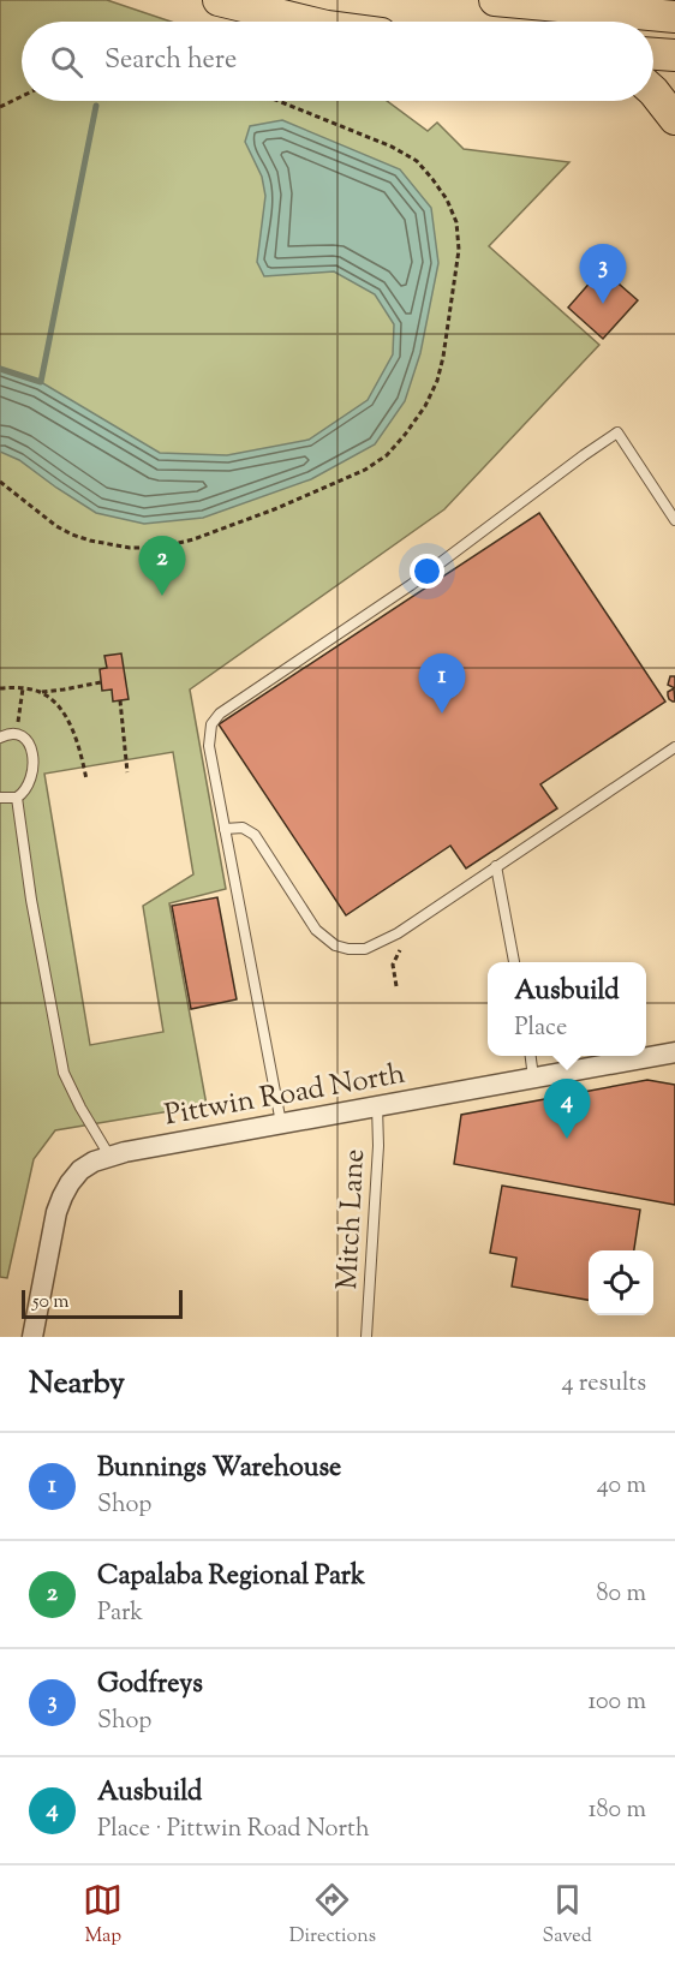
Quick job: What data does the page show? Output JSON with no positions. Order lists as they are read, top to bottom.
{
  "streets": {
    "street": ["Pittwin Road North"],
    "lane": ["Mitch Lane"]
  },
  "crossings": [
    ["Pittwin Road North", "Mitch Lane"]
  ],
  "scale_bar": "50 m",
  "page": {
    "search": "Search here",
    "pins": [
      "3",
      "2",
      "1",
      "4"
    ],
    "popup": ["Ausbuild", "Place"],
    "scale": "50 m",
    "heading": ["Nearby", "4 results"],
    "list": [
      {
        "mark": "1",
        "name": "Bunnings Warehouse",
        "note": "Shop",
        "value": "40 m"
      },
      {
        "mark": "2",
        "name": "Capalaba Regional Park",
        "note": "Park",
        "value": "80 m"
      },
      {
        "mark": "3",
        "name": "Godfreys",
        "note": "Shop",
        "value": "100 m"
      },
      {
        "mark": "4",
        "name": "Ausbuild",
        "note": "Place · Pittwin Road North",
        "value": "180 m"
      }
    ],
    "nav": ["Map", "Directions", "Saved"]
  }
}
